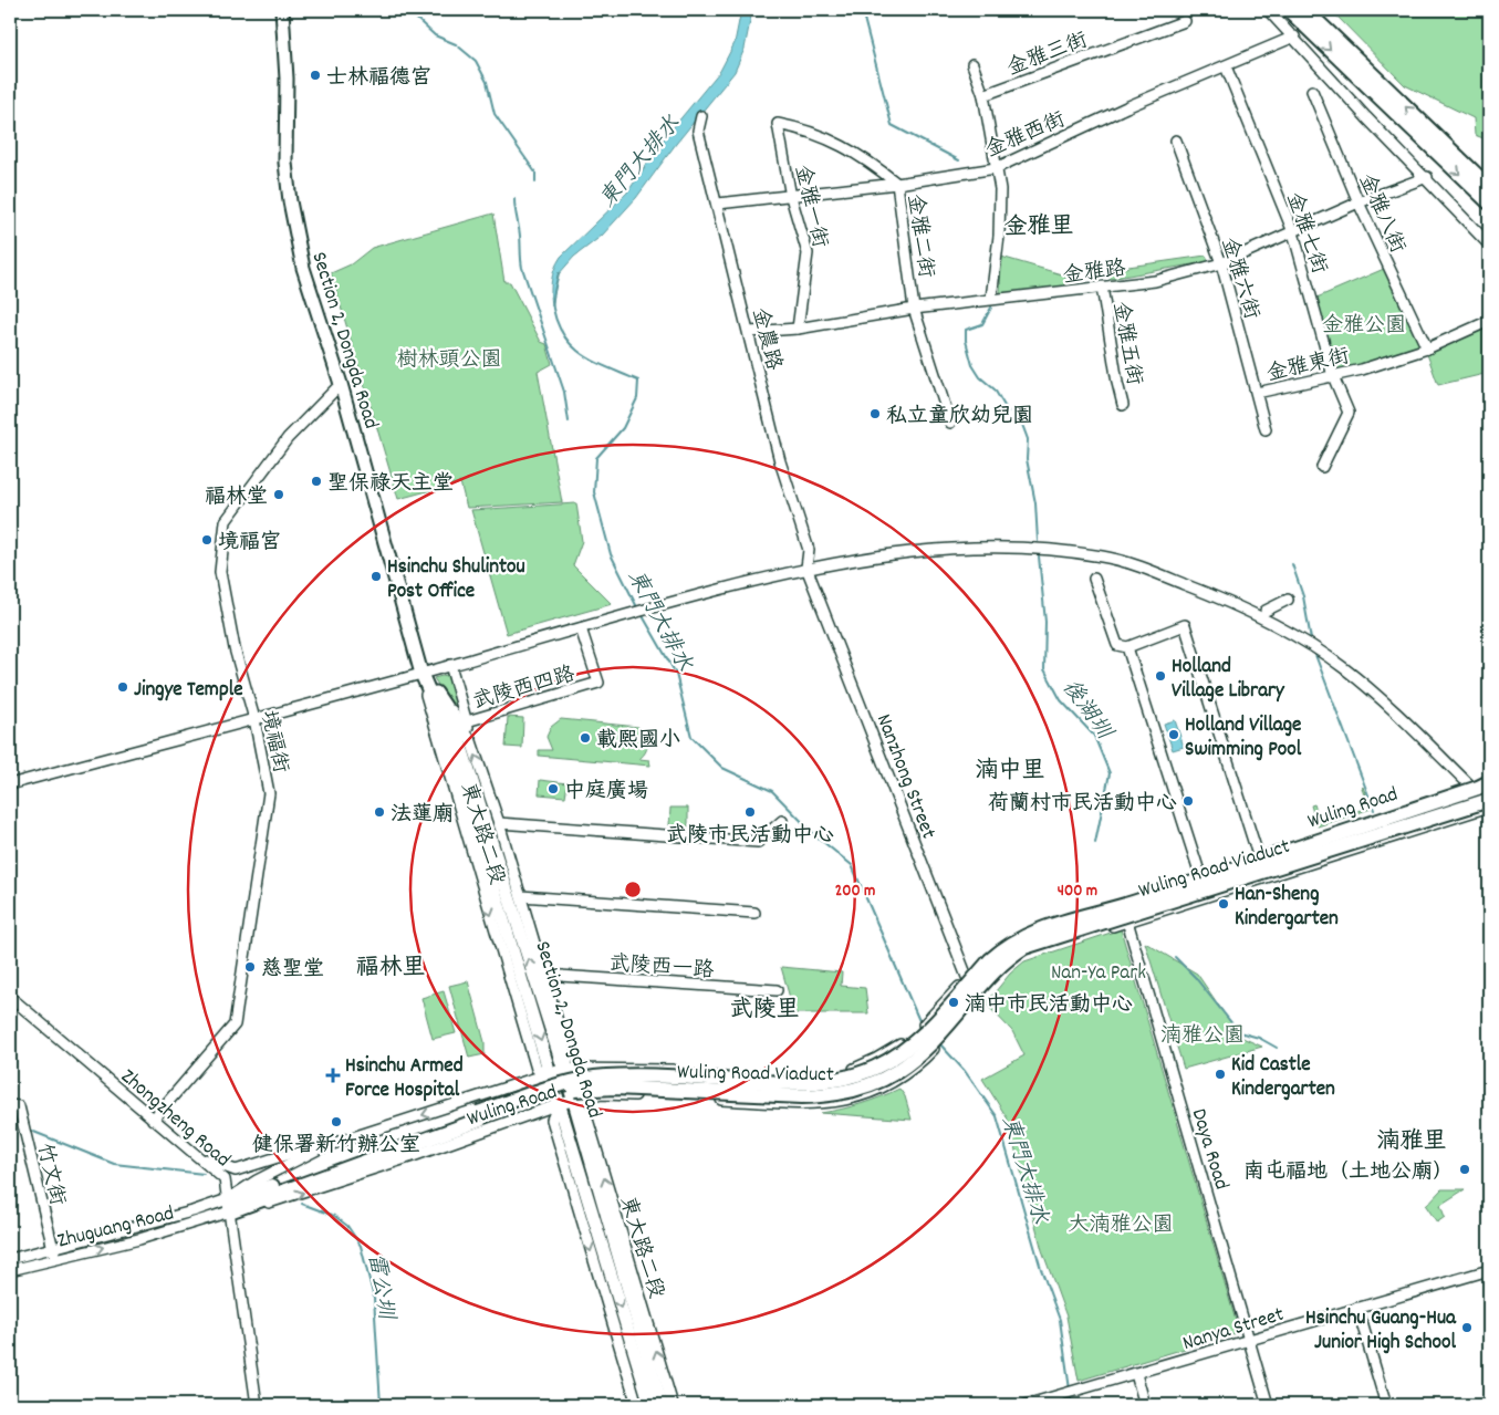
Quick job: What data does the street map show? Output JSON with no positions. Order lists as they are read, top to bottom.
{
  "streets": {
    "highway": ["Wuling Road Viaduct"],
    "main road": ["Section 2, Dongda Road"],
    "street": [
      "金雅三街",
      "金雅西街",
      "金雅一街",
      "金雅八街",
      "金雅七街",
      "金雅二街",
      "金雅路",
      "金雅六街",
      "金農路",
      "金雅五街",
      "金雅東街",
      "武陵西四路",
      "境福街",
      "Nanzhong Street",
      "Wuling Road",
      "東大路二段",
      "武陵西一路",
      "Zhongzheng Road",
      "Daya Road",
      "竹文街",
      "Zhuguang Road",
      "Nanya Street"
    ]
  },
  "crossings": [
    ["金雅西街", "金雅一街"],
    ["金雅西街", "金雅七街"],
    ["金雅西街", "金雅二街"],
    ["金雅西街", "金農路"],
    ["金雅一街", "金雅二街"],
    ["金雅一街", "金雅路"],
    ["金雅八街", "金雅路"],
    ["金雅八街", "金雅東街"],
    ["金雅七街", "金雅路"],
    ["金雅七街", "金雅東街"],
    ["金雅二街", "金雅路"],
    ["金雅路", "金雅六街"],
    ["金雅路", "金農路"],
    ["金雅路", "金雅五街"],
    ["金雅六街", "金雅東街"],
    ["金農路", "Nanzhong Street"],
    ["Section 2, Dongda Road", "境福街"],
    ["Section 2, Dongda Road", "Wuling Road"],
    ["Section 2, Dongda Road", "東大路二段"],
    ["武陵西四路", "東大路二段"],
    ["境福街", "Zhongzheng Road"],
    ["Nanzhong Street", "Wuling Road"],
    ["Wuling Road", "東大路二段"],
    ["Wuling Road", "Wuling Road Viaduct"],
    ["Wuling Road", "Zhongzheng Road"],
    ["Wuling Road", "Daya Road"],
    ["Wuling Road", "Zhuguang Road"],
    ["東大路二段", "武陵西一路"],
    ["Wuling Road Viaduct", "Zhongzheng Road"],
    ["Wuling Road Viaduct", "Zhuguang Road"],
    ["Zhongzheng Road", "Zhuguang Road"],
    ["Daya Road", "Nanya Street"],
    ["竹文街", "Zhuguang Road"]
  ],
  "districts": [
    "金雅里",
    "湳中里",
    "福林里",
    "武陵里",
    "湳雅里"
  ],
  "water": ["東門大排水", "後湖圳", "雷公圳"],
  "parks": [
    "金雅公園",
    "樹林頭公園",
    "Nan-Ya Park",
    "湳雅公園",
    "大湳雅公園"
  ],
  "places": {
    "other": [
      "士林福德宮",
      "私立童欣幼兒園",
      "聖保祿天主堂",
      "福林堂",
      "境福宮",
      "Hsinchu Shulintou Post Office",
      "Holland Village Library",
      "Jingye Temple",
      "Holland Village Swimming Pool",
      "載熙國小",
      "中庭廣場",
      "荷蘭村市民活動中心",
      "法蓮廟",
      "武陵市民活動中心",
      "Han-Sheng Kindergarten",
      "慈聖堂",
      "湳中市民活動中心",
      "Kid Castle Kindergarten",
      "健保署新竹辦公室",
      "南屯福地（土地公廟）",
      "Hsinchu Guang-Hua Junior High School"
    ],
    "health": ["Hsinchu Armed Force Hospital"]
  },
  "rings": ["200 m", "400 m"]
}
